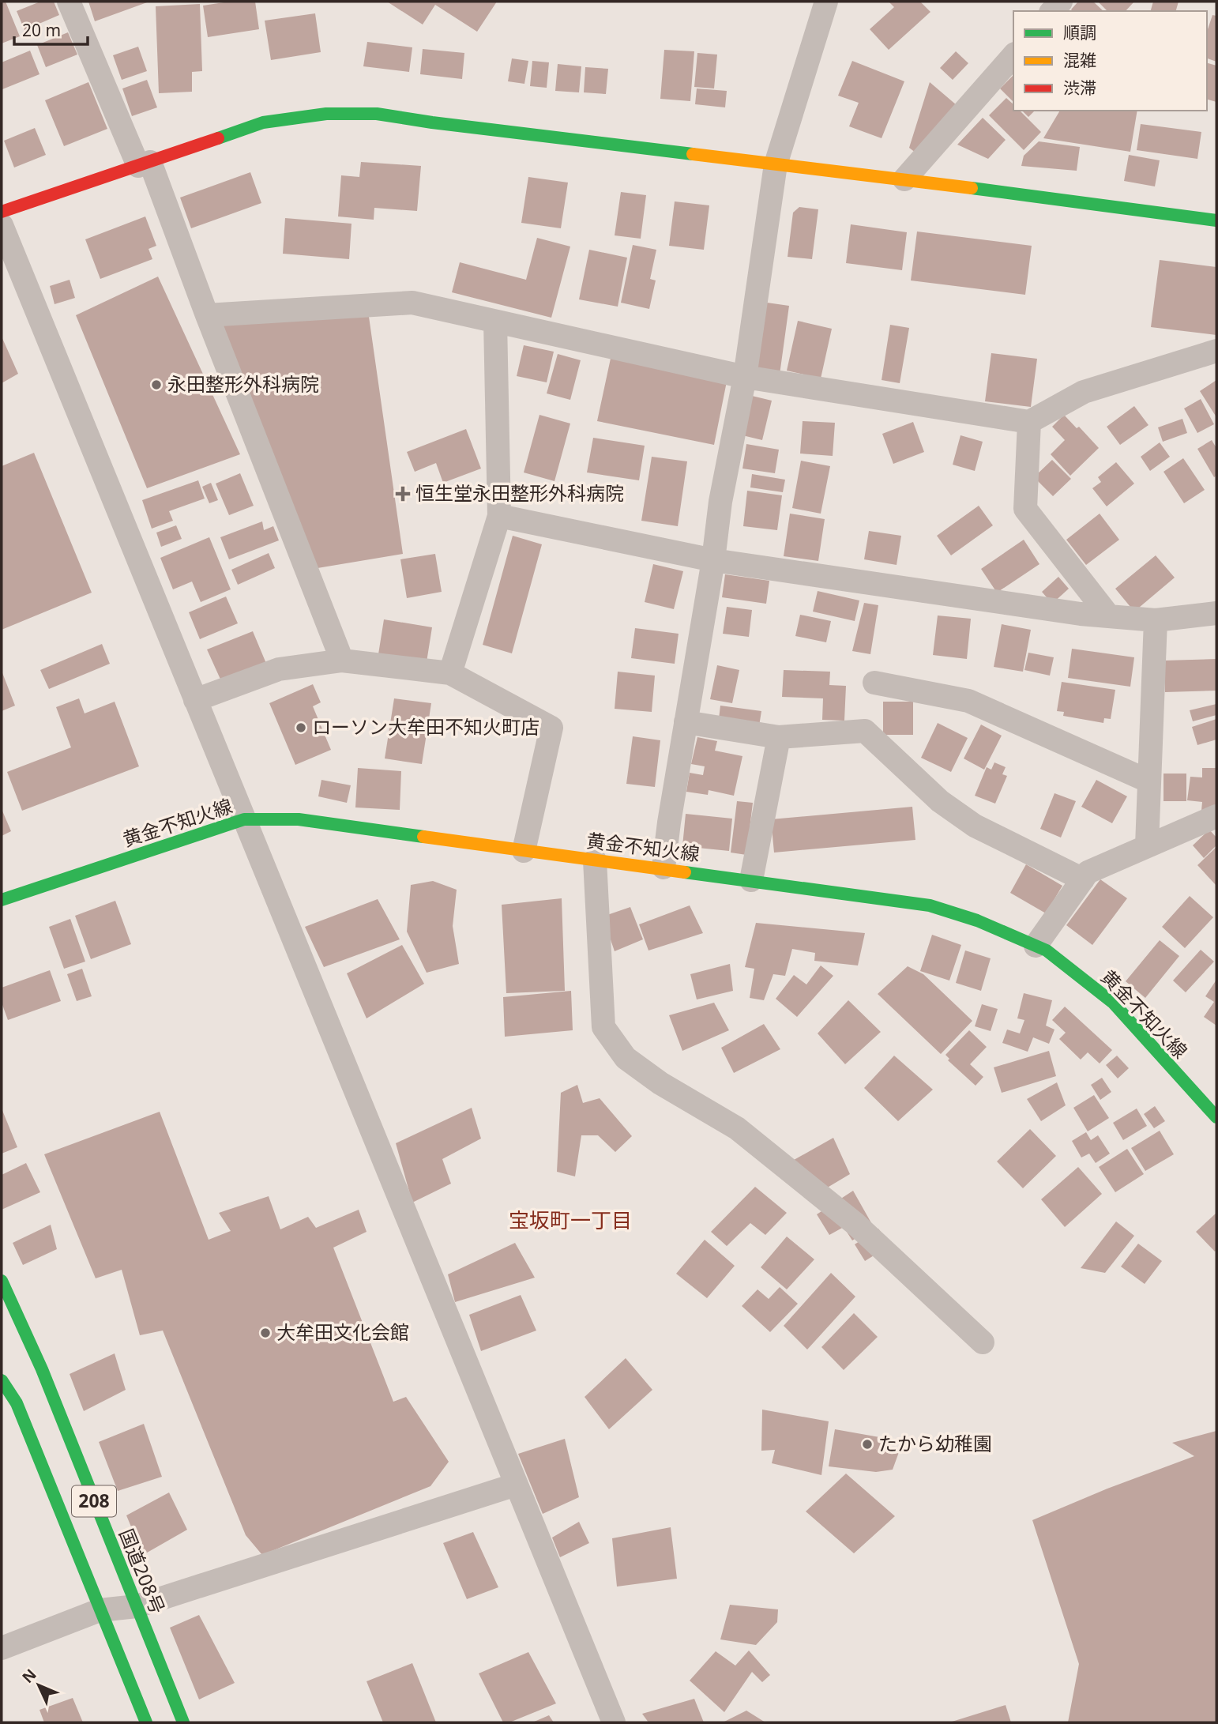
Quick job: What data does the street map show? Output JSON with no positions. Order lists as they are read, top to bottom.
{
  "streets": {
    "main road": ["黄金不知火線", "208", "国道208号"]
  },
  "districts": ["宝坂町一丁目"],
  "places": {
    "other": [
      "永田整形外科病院",
      "ローソン大牟田不知火町店",
      "大牟田文化会館",
      "たから幼稚園"
    ],
    "health": ["恒生堂永田整形外科病院"]
  },
  "legend": ["順調", "混雑", "渋滞"],
  "scale_bar": "20 m",
  "north": "top left"
}
